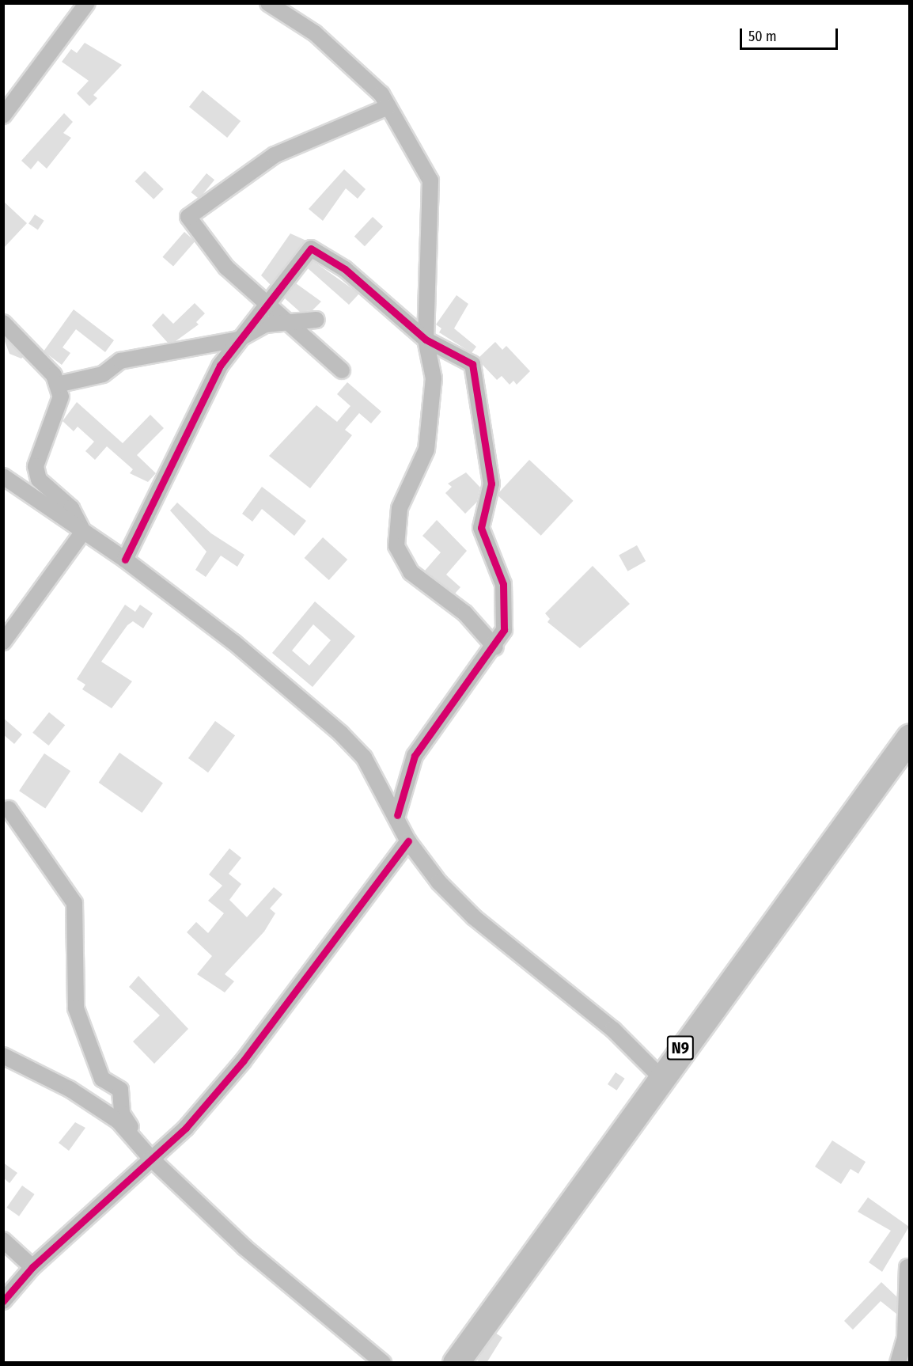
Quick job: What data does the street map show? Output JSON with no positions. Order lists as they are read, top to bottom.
{
  "streets": {
    "highway": ["N9"]
  },
  "scale_bar": "50 m"
}
